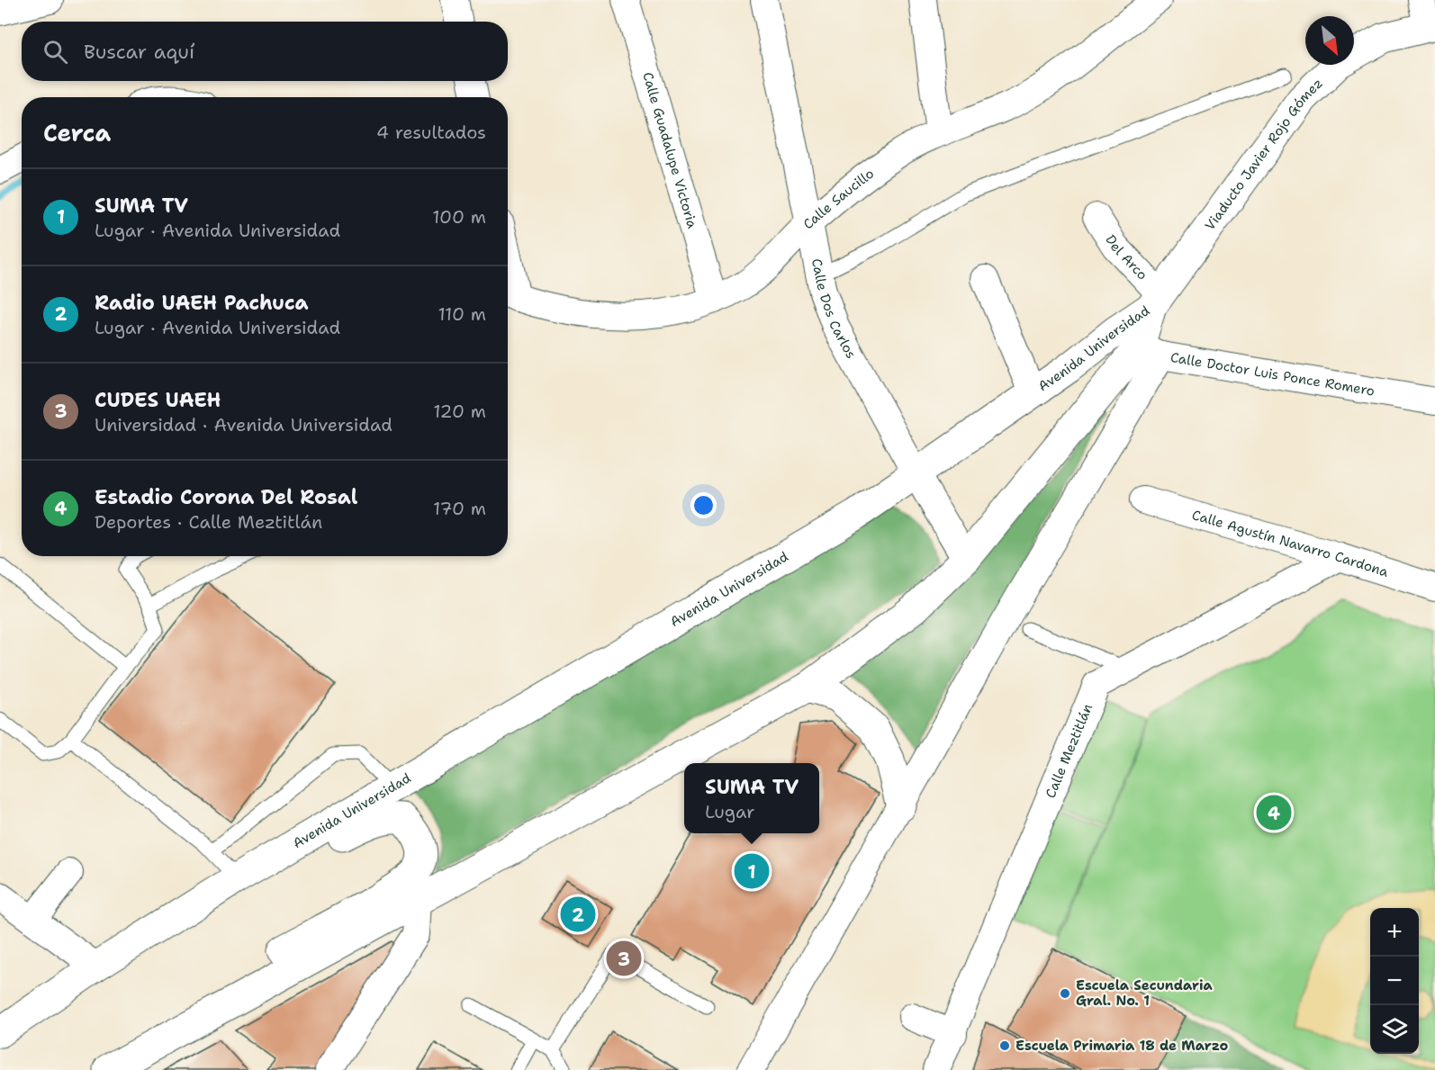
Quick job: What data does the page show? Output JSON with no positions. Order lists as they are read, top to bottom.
{
  "streets": {
    "main road": ["Viaducto Javier Rojo Gómez", "Avenida Universidad"],
    "street": [
      "Calle Guadalupe Victoria",
      "Calle Saucillo",
      "Del Arco",
      "Calle Dos Carlos",
      "Calle Doctor Luis Ponce Romero",
      "Calle Agustín Navarro Cardona",
      "Calle Meztitlán"
    ]
  },
  "crossings": [
    ["Calle Guadalupe Victoria", "Calle Saucillo"],
    ["Viaducto Javier Rojo Gómez", "Del Arco"],
    ["Viaducto Javier Rojo Gómez", "Avenida Universidad"],
    ["Calle Saucillo", "Calle Dos Carlos"],
    ["Del Arco", "Avenida Universidad"],
    ["Calle Dos Carlos", "Avenida Universidad"],
    ["Avenida Universidad", "Calle Doctor Luis Ponce Romero"],
    ["Calle Agustín Navarro Cardona", "Calle Meztitlán"]
  ],
  "places": ["Escuela Secundaria Gral. No. 1", "Escuela Primaria 18 de Marzo"],
  "north": "bottom right",
  "page": {
    "search": "Buscar aquí",
    "heading": ["Cerca", "4 resultados"],
    "list": [
      {
        "mark": "1",
        "name": "SUMA TV",
        "note": "Lugar · Avenida Universidad",
        "value": "100 m"
      },
      {
        "mark": "2",
        "name": "Radio UAEH Pachuca",
        "note": "Lugar · Avenida Universidad",
        "value": "110 m"
      },
      {
        "mark": "3",
        "name": "CUDES UAEH",
        "note": "Universidad · Avenida Universidad",
        "value": "120 m"
      },
      {
        "mark": "4",
        "name": "Estadio Corona Del Rosal",
        "note": "Deportes · Calle Meztitlán",
        "value": "170 m"
      }
    ],
    "popup": ["SUMA TV", "Lugar"],
    "pins": [
      "4",
      "1",
      "2",
      "3"
    ],
    "map_buttons": ["+", "−"]
  }
}
